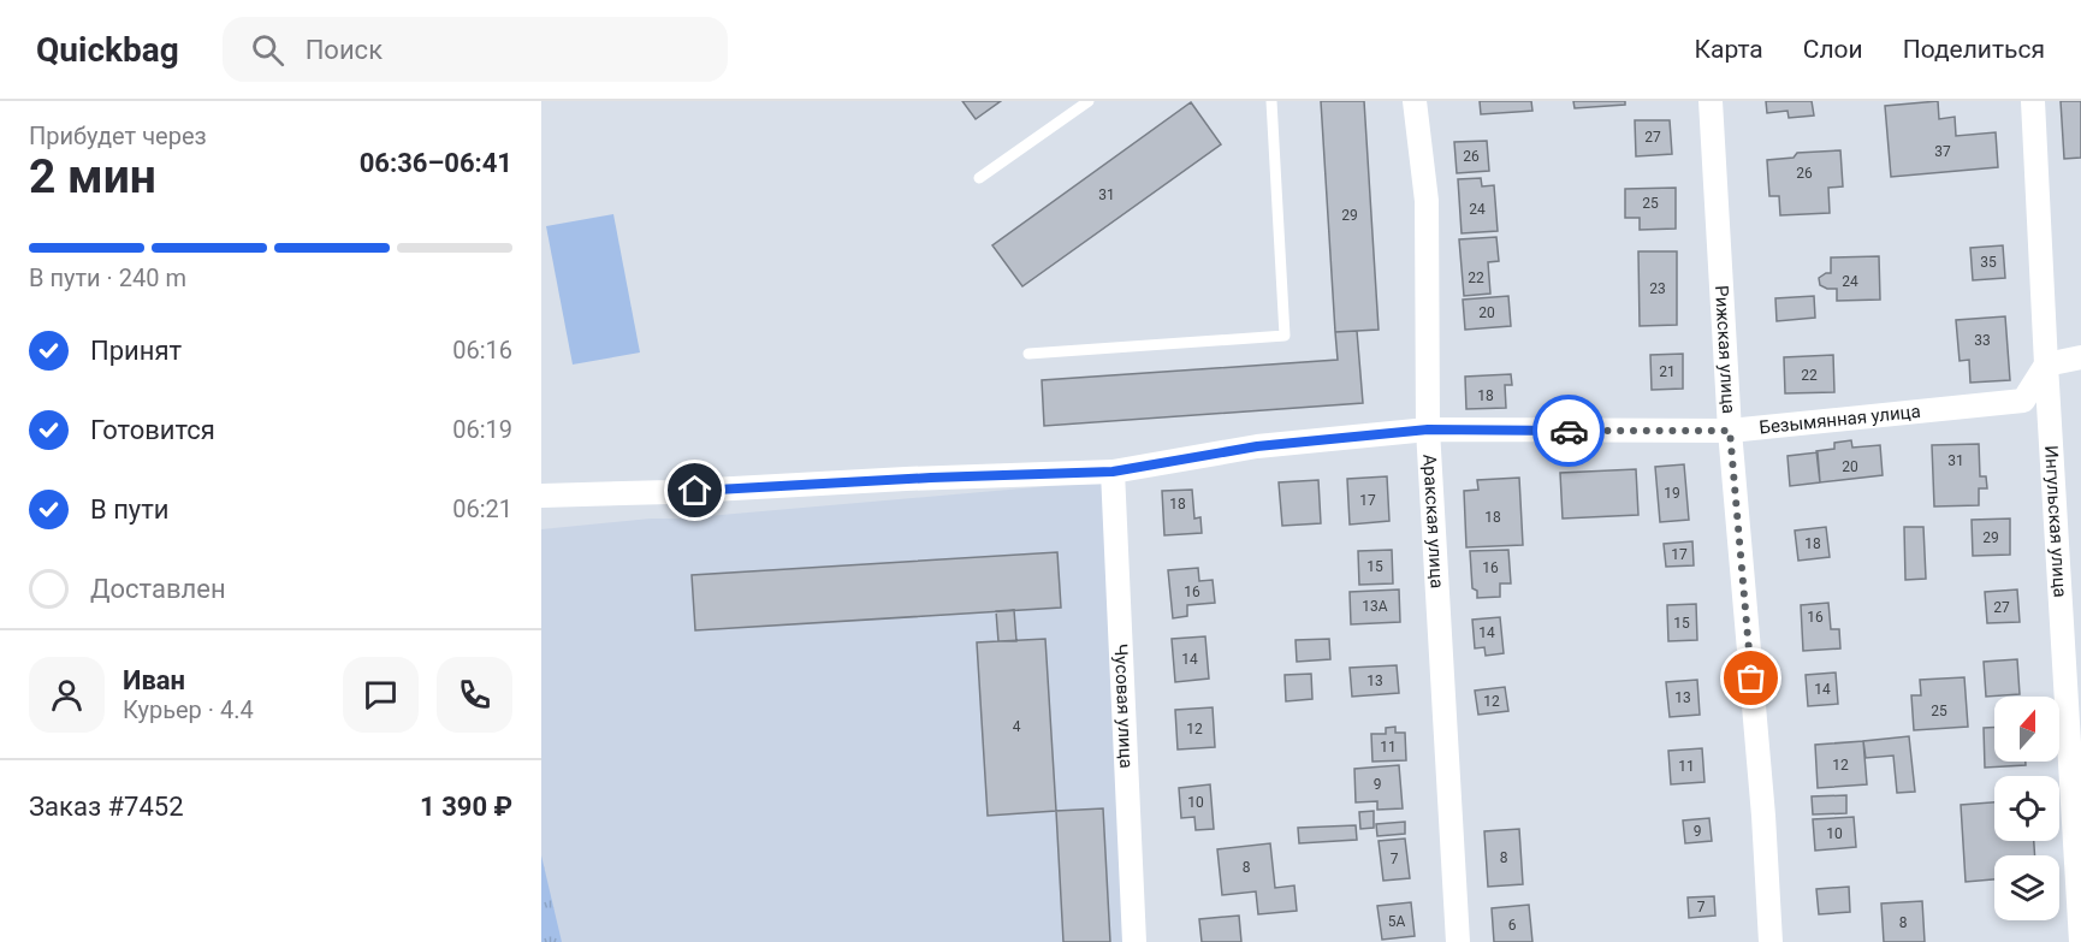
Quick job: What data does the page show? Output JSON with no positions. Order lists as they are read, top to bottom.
{
  "streets": {
    "street": [
      "Рижская улица",
      "Безымянная улица",
      "Аракская улица",
      "Ингульская улица",
      "Чусовая улица"
    ]
  },
  "crossings": [
    ["Рижская улица", "Безымянная улица"],
    ["Безымянная улица", "Аракская улица"],
    ["Безымянная улица", "Ингульская улица"],
    ["Безымянная улица", "Чусовая улица"]
  ],
  "house_numbers": [
    "27",
    "37",
    "26",
    "26",
    "31",
    "25",
    "24",
    "29",
    "35",
    "22",
    "24",
    "23",
    "20",
    "33",
    "21",
    "22",
    "18",
    "31",
    "20",
    "19",
    "17",
    "18",
    "18",
    "29",
    "18",
    "17",
    "15",
    "16",
    "16",
    "13А",
    "27",
    "16",
    "15",
    "14",
    "14",
    "13",
    "14",
    "13",
    "12",
    "25",
    "4",
    "12",
    "11",
    "12",
    "11",
    "9",
    "10",
    "9",
    "10",
    "8",
    "7",
    "8",
    "7",
    "5А",
    "8",
    "6"
  ],
  "north": "top",
  "page": {
    "header": "Quickbag",
    "search": "Поиск",
    "nav": ["Карта", "Слои", "Поделиться"],
    "heading": ["2 мин", "Прибудет через", "06:36–06:41"],
    "panel": [
      "Иван",
      "Курьер · 4.4",
      "Заказ #7452",
      "1 390 ₽"
    ],
    "bar": "В пути · 240 m",
    "list": [
      ["Принят", "06:16"],
      ["Готовится", "06:19"],
      ["В пути", "06:21"],
      "Доставлен"
    ]
  }
}
